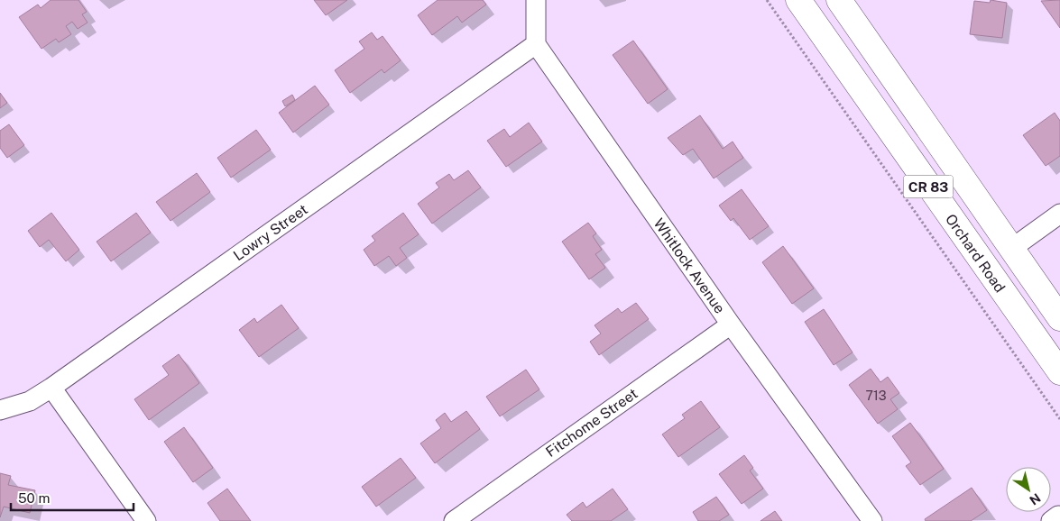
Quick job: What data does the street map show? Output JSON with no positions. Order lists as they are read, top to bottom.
{
  "streets": {
    "main road": ["CR 83", "Orchard Road"],
    "street": ["Lowry Street", "Whitlock Avenue", "Fitchome Street"]
  },
  "crossings": [
    ["Lowry Street", "Whitlock Avenue"],
    ["Whitlock Avenue", "Fitchome Street"]
  ],
  "house_numbers": ["713"],
  "scale_bar": "50 m",
  "north": "bottom right"
}
